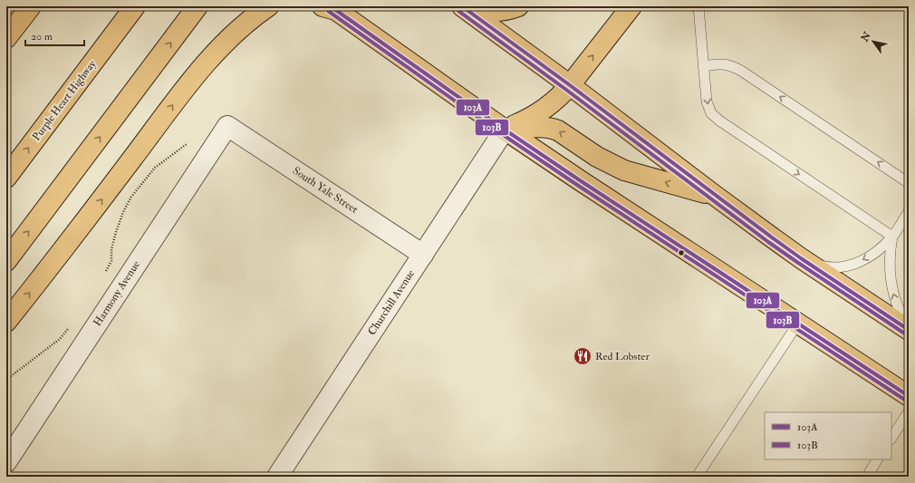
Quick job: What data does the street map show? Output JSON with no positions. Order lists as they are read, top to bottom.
{
  "streets": {
    "main road": ["Purple Heart Highway"],
    "street": ["South Yale Street", "Harmony Avenue", "Churchill Avenue"]
  },
  "crossings": [
    ["South Yale Street", "Harmony Avenue"],
    ["South Yale Street", "Churchill Avenue"]
  ],
  "places": {
    "restaurant": ["Red Lobster"]
  },
  "lines": ["transit line 103A", "transit line 103B"],
  "legend": ["103A", "103B"],
  "scale_bar": "20 m",
  "north": "top left"
}
